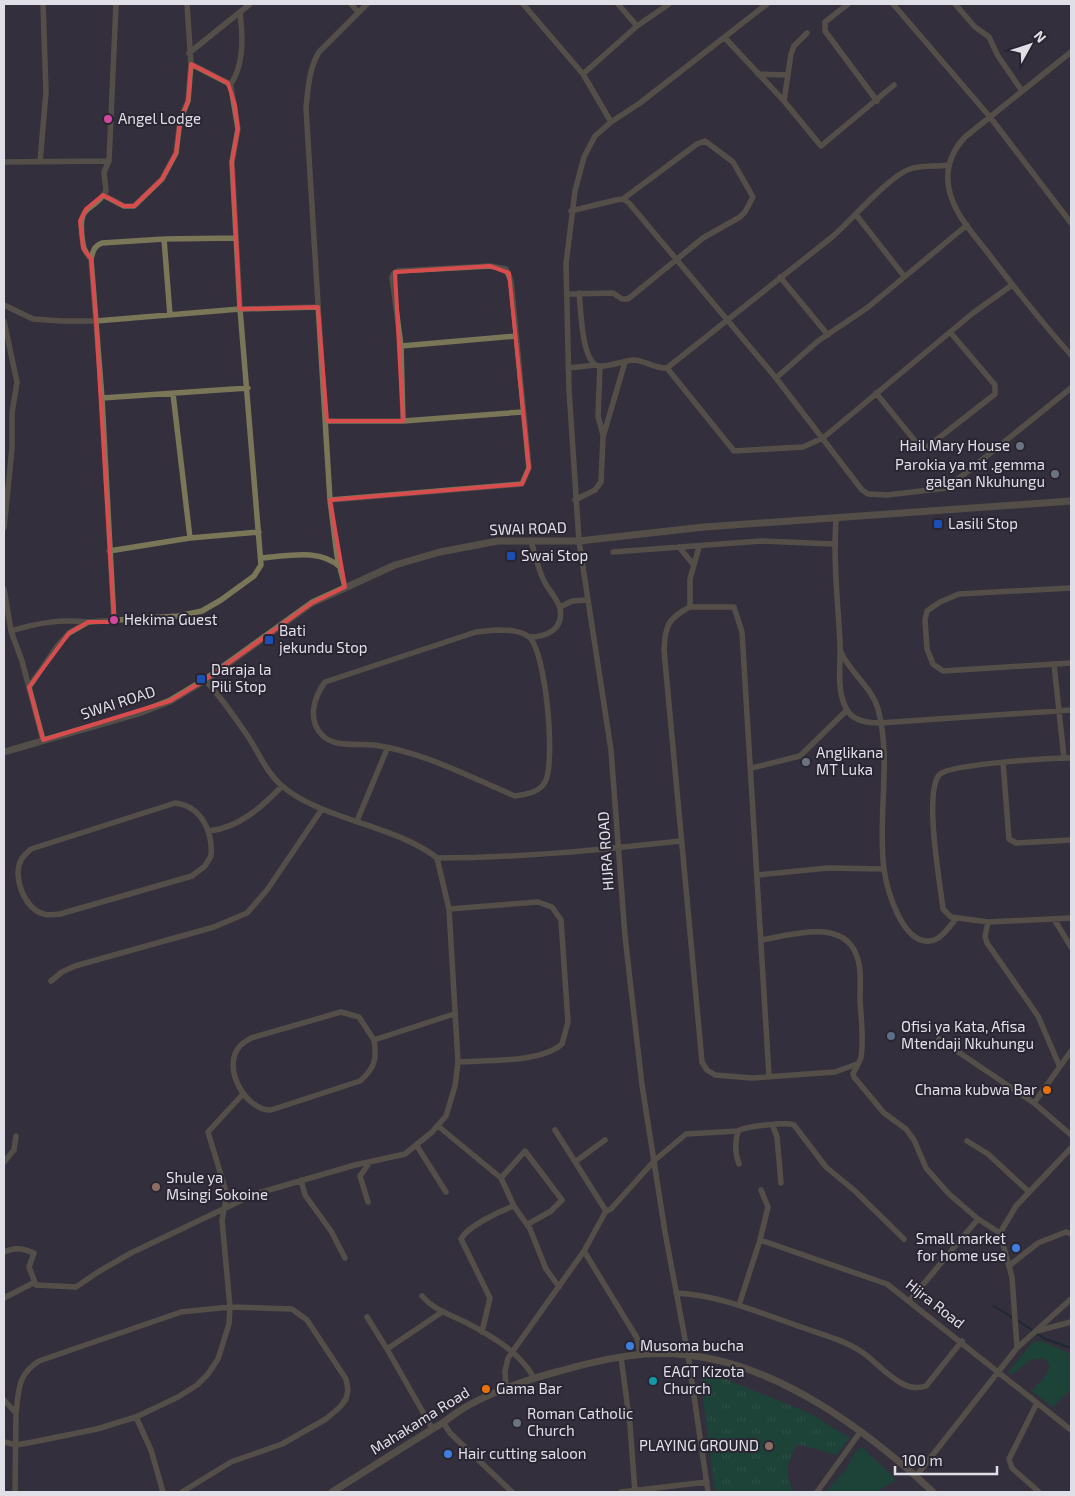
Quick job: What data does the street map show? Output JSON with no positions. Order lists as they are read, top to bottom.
{
  "streets": {
    "street": [
      "SWAI ROAD",
      "HIJRA ROAD",
      "Hijra Road",
      "Mahakama Road"
    ]
  },
  "crossings": [
    ["SWAI ROAD", "HIJRA ROAD"],
    ["HIJRA ROAD", "Mahakama Road"]
  ],
  "places": {
    "other": [
      "Angel Lodge",
      "Hail Mary House",
      "Parokia ya mt .gemma galgan Nkuhungu",
      "Hekima Guest",
      "Anglikana MT Luka",
      "Ofisi ya Kata, Afisa Mtendaji Nkuhungu",
      "Chama kubwa Bar",
      "Shule ya Msingi Sokoine",
      "Small market for home use",
      "Musoma bucha",
      "EAGT Kizota Church",
      "Gama Bar",
      "Roman Catholic Church",
      "PLAYING GROUND",
      "Hair cutting saloon"
    ],
    "transit": [
      "Lasili Stop",
      "Swai Stop",
      "Bati jekundu Stop",
      "Daraja la Pili Stop"
    ]
  },
  "scale_bar": "100 m",
  "north": "top right"
}
